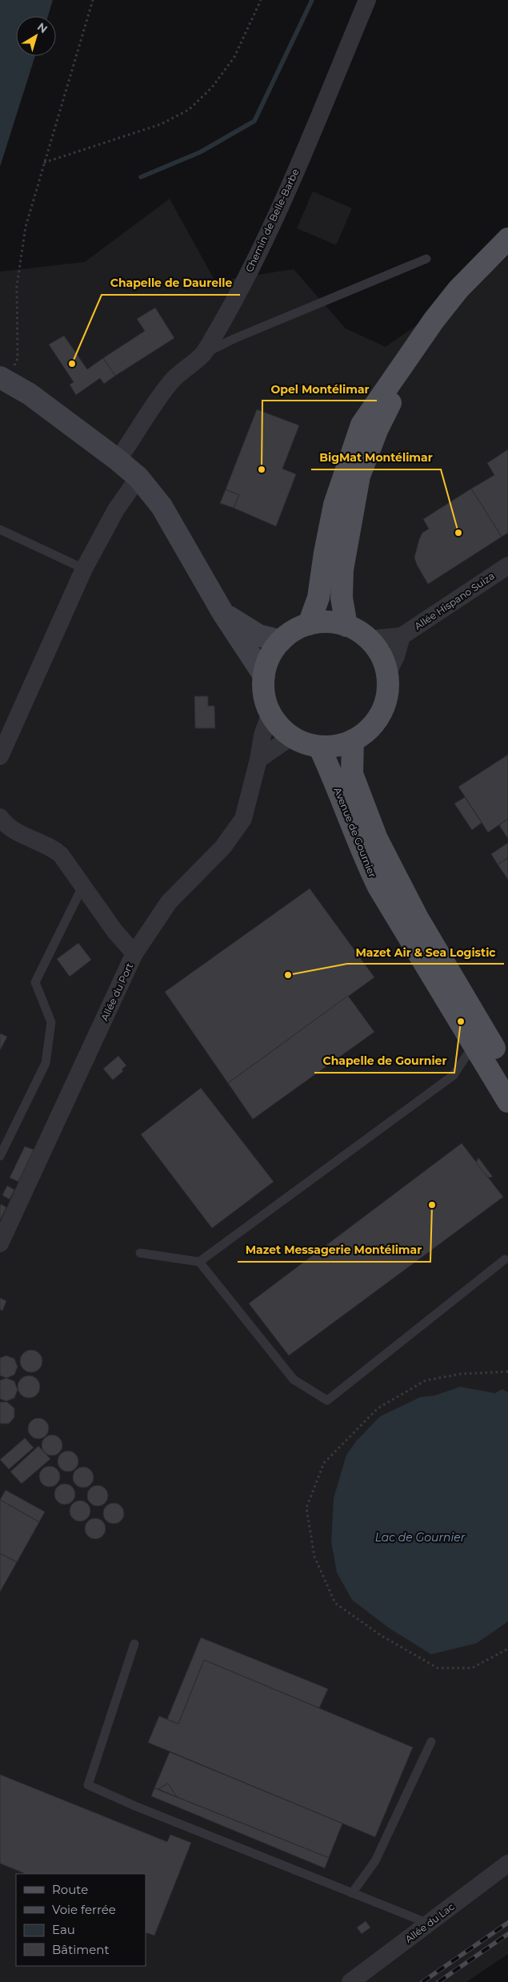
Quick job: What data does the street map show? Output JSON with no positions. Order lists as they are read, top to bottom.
{
  "streets": {
    "main road": ["Avenue de Gournier"],
    "street": [
      "Chemin de Belle-Barbe",
      "Allée Hispano Suiza",
      "Allée du Port",
      "Allée du Lac"
    ]
  },
  "crossings": [
    ["Allée Hispano Suiza", "Avenue de Gournier"],
    ["Allée Hispano Suiza", "Allée du Port"],
    ["Avenue de Gournier", "Allée du Port"]
  ],
  "water": ["Lac de Gournier"],
  "places": [
    "Chapelle de Daurelle",
    "Opel Montélimar",
    "BigMat Montélimar",
    "Mazet Air & Sea Logistic",
    "Chapelle de Gournier",
    "Mazet Messagerie Montélimar"
  ],
  "legend": [
    "Route",
    "Voie ferrée",
    "Eau",
    "Bâtiment"
  ],
  "north": "top right"
}
